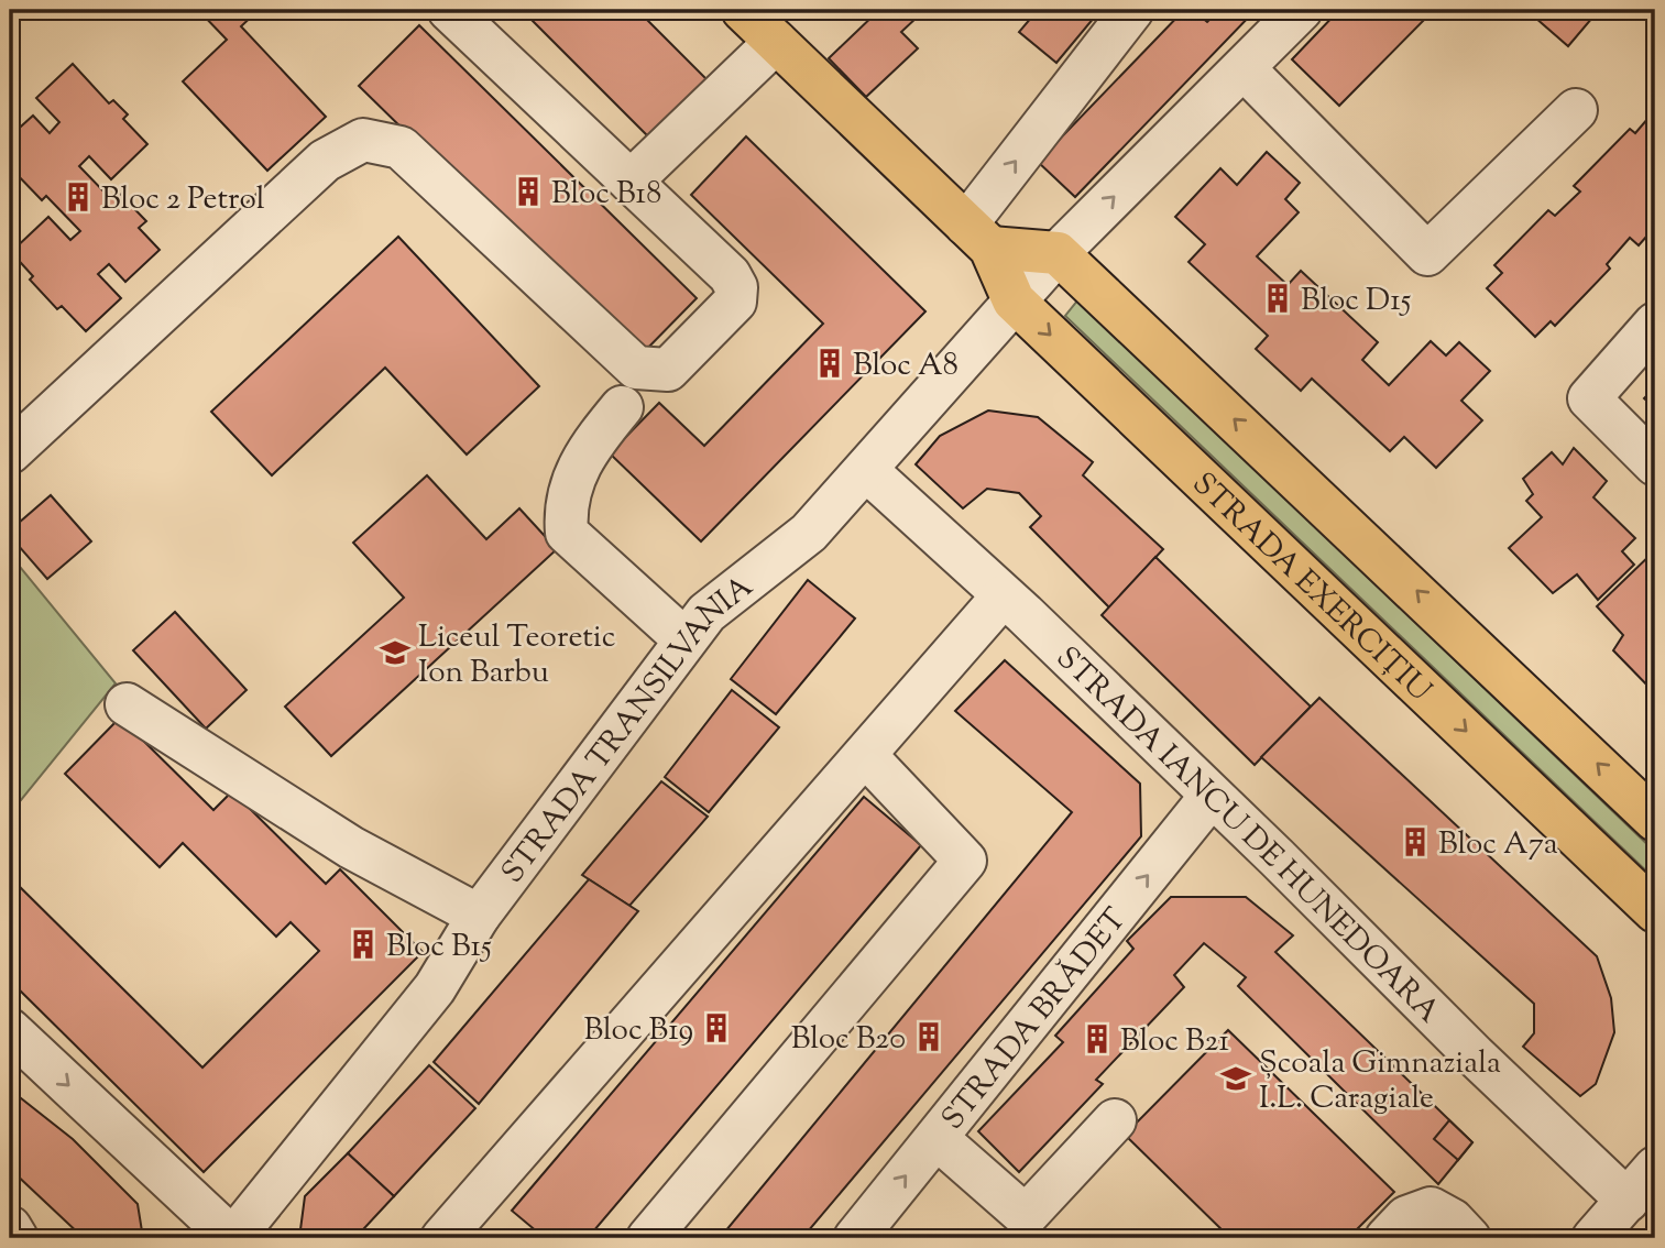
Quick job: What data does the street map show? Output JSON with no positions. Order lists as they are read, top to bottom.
{
  "streets": {
    "main road": ["STRADA EXERCIȚIU"],
    "street": ["STRADA TRANSILVANIA", "STRADA IANCU DE HUNEDOARA", "STRADA BRĂDET"]
  },
  "crossings": [
    ["STRADA EXERCIȚIU", "STRADA TRANSILVANIA"],
    ["STRADA TRANSILVANIA", "STRADA IANCU DE HUNEDOARA"],
    ["STRADA IANCU DE HUNEDOARA", "STRADA BRĂDET"]
  ],
  "places": {
    "building": [
      "Bloc B18",
      "Bloc 2 Petrol",
      "Bloc D15",
      "Bloc A8",
      "Bloc A7a",
      "Bloc B15",
      "Bloc B19",
      "Bloc B20",
      "Bloc B21"
    ],
    "school or university": ["Liceul Teoretic Ion Barbu", "Școala Gimnaziala I.L. Caragiale"]
  }
}
